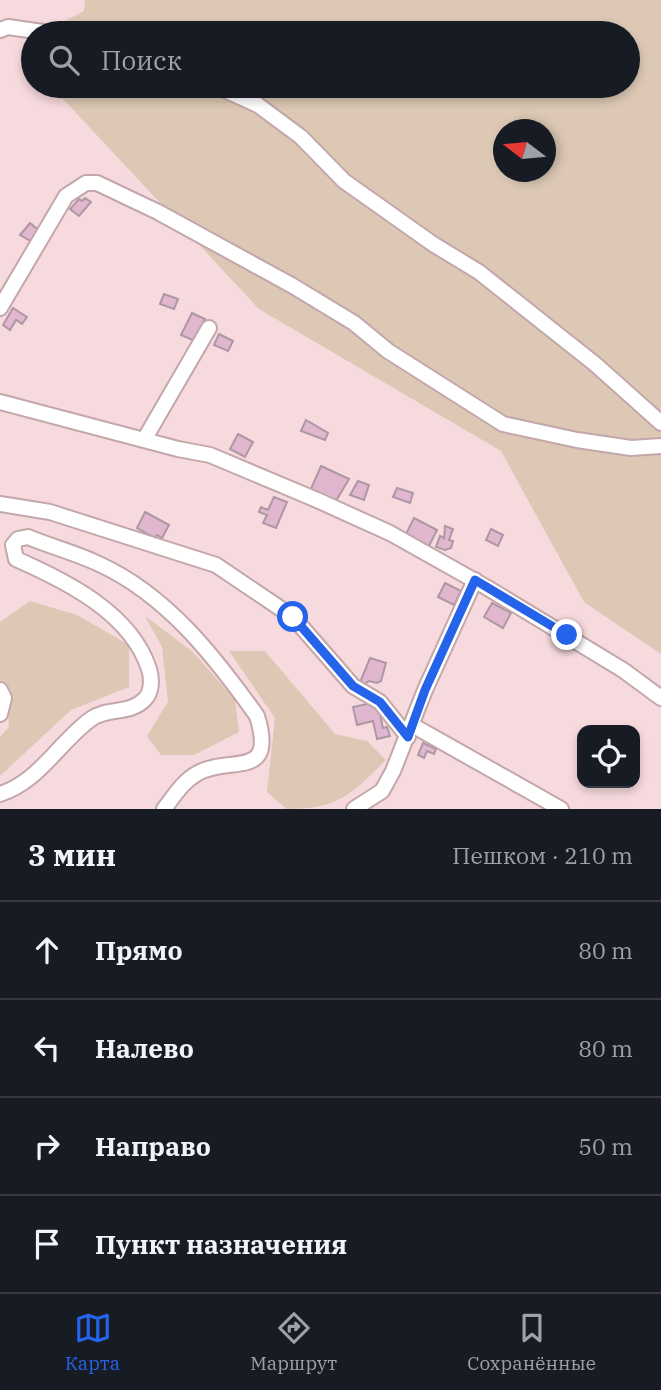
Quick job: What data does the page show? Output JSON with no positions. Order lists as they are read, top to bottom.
{
  "north": "left",
  "page": {
    "search": "Поиск",
    "heading": ["3 мин", "Пешком · 210 m"],
    "list": [
      ["Прямо", "80 m"],
      ["Налево", "80 m"],
      ["Направо", "50 m"],
      "Пункт назначения"
    ],
    "nav": ["Карта", "Маршрут", "Сохранённые"]
  }
}
